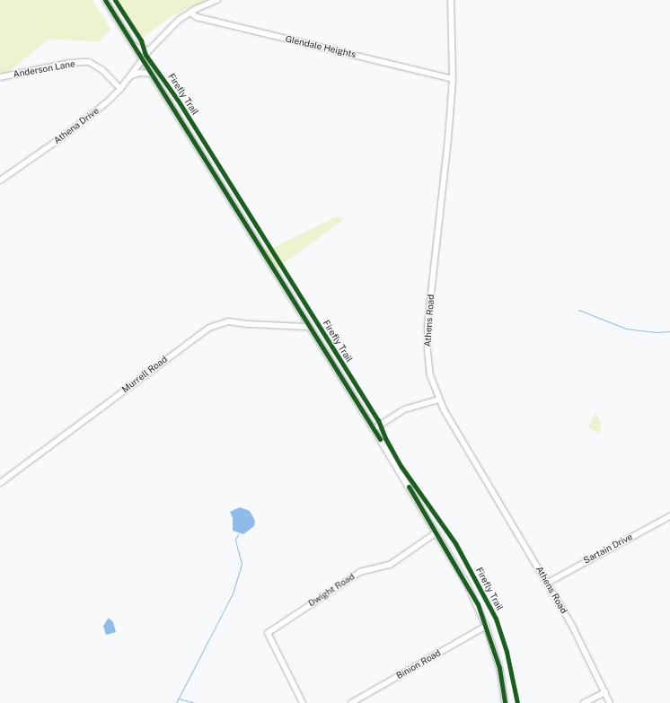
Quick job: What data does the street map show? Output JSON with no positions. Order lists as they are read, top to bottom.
{
  "streets": {
    "street": [
      "Glendale Heights",
      "Anderson Lane",
      "Athena Drive",
      "Athens Road",
      "Murrell Road",
      "Sartain Drive",
      "Dwight Road",
      "Binion Road"
    ],
    "cycle path": ["Firefly Trail"]
  },
  "crossings": [
    ["Glendale Heights", "Athena Drive"],
    ["Glendale Heights", "Athens Road"],
    ["Anderson Lane", "Athena Drive"],
    ["Athens Road", "Sartain Drive"]
  ]
}
